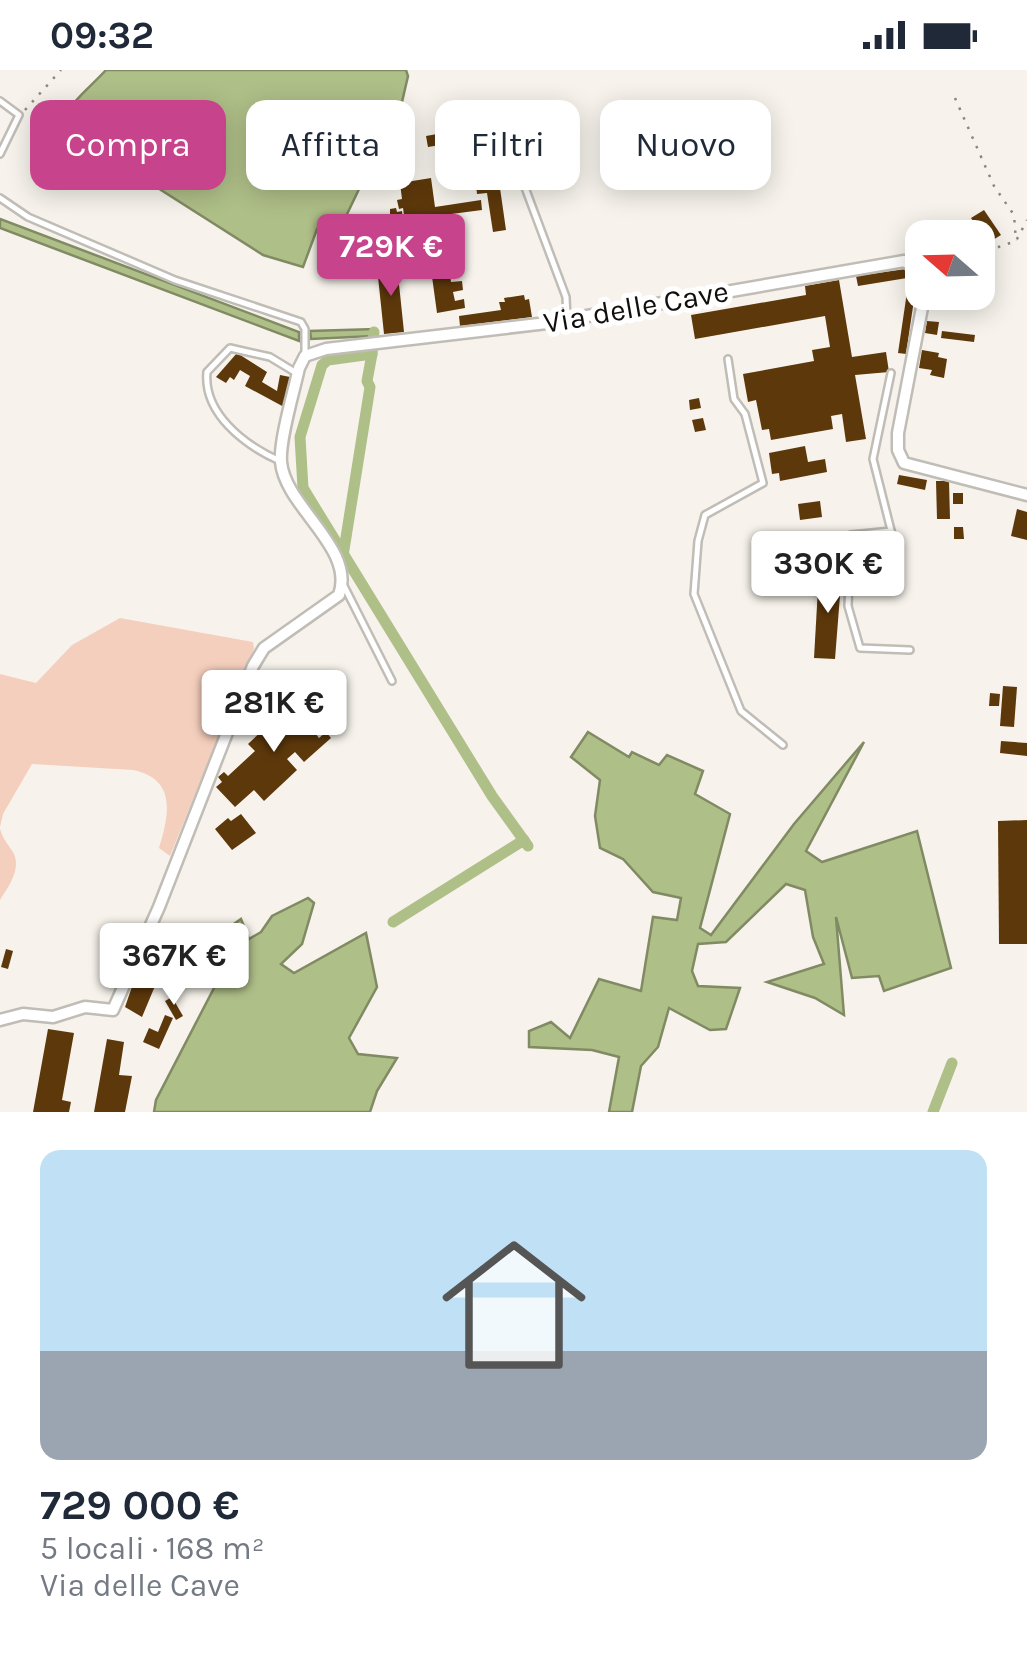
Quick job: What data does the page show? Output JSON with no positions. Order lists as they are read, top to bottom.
{
  "streets": {
    "street": ["Via delle Cave"]
  },
  "north": "left",
  "page": {
    "status": "09:32",
    "chip": [
      "Compra",
      "Affitta",
      "Filtri",
      "Nuovo"
    ],
    "price": [
      "729K €",
      "330K €",
      "281K €",
      "367K €"
    ],
    "list": [
      {
        "name": "729 000 €",
        "note": "5 locali · 168 m² · Via delle Cave"
      }
    ]
  }
}
